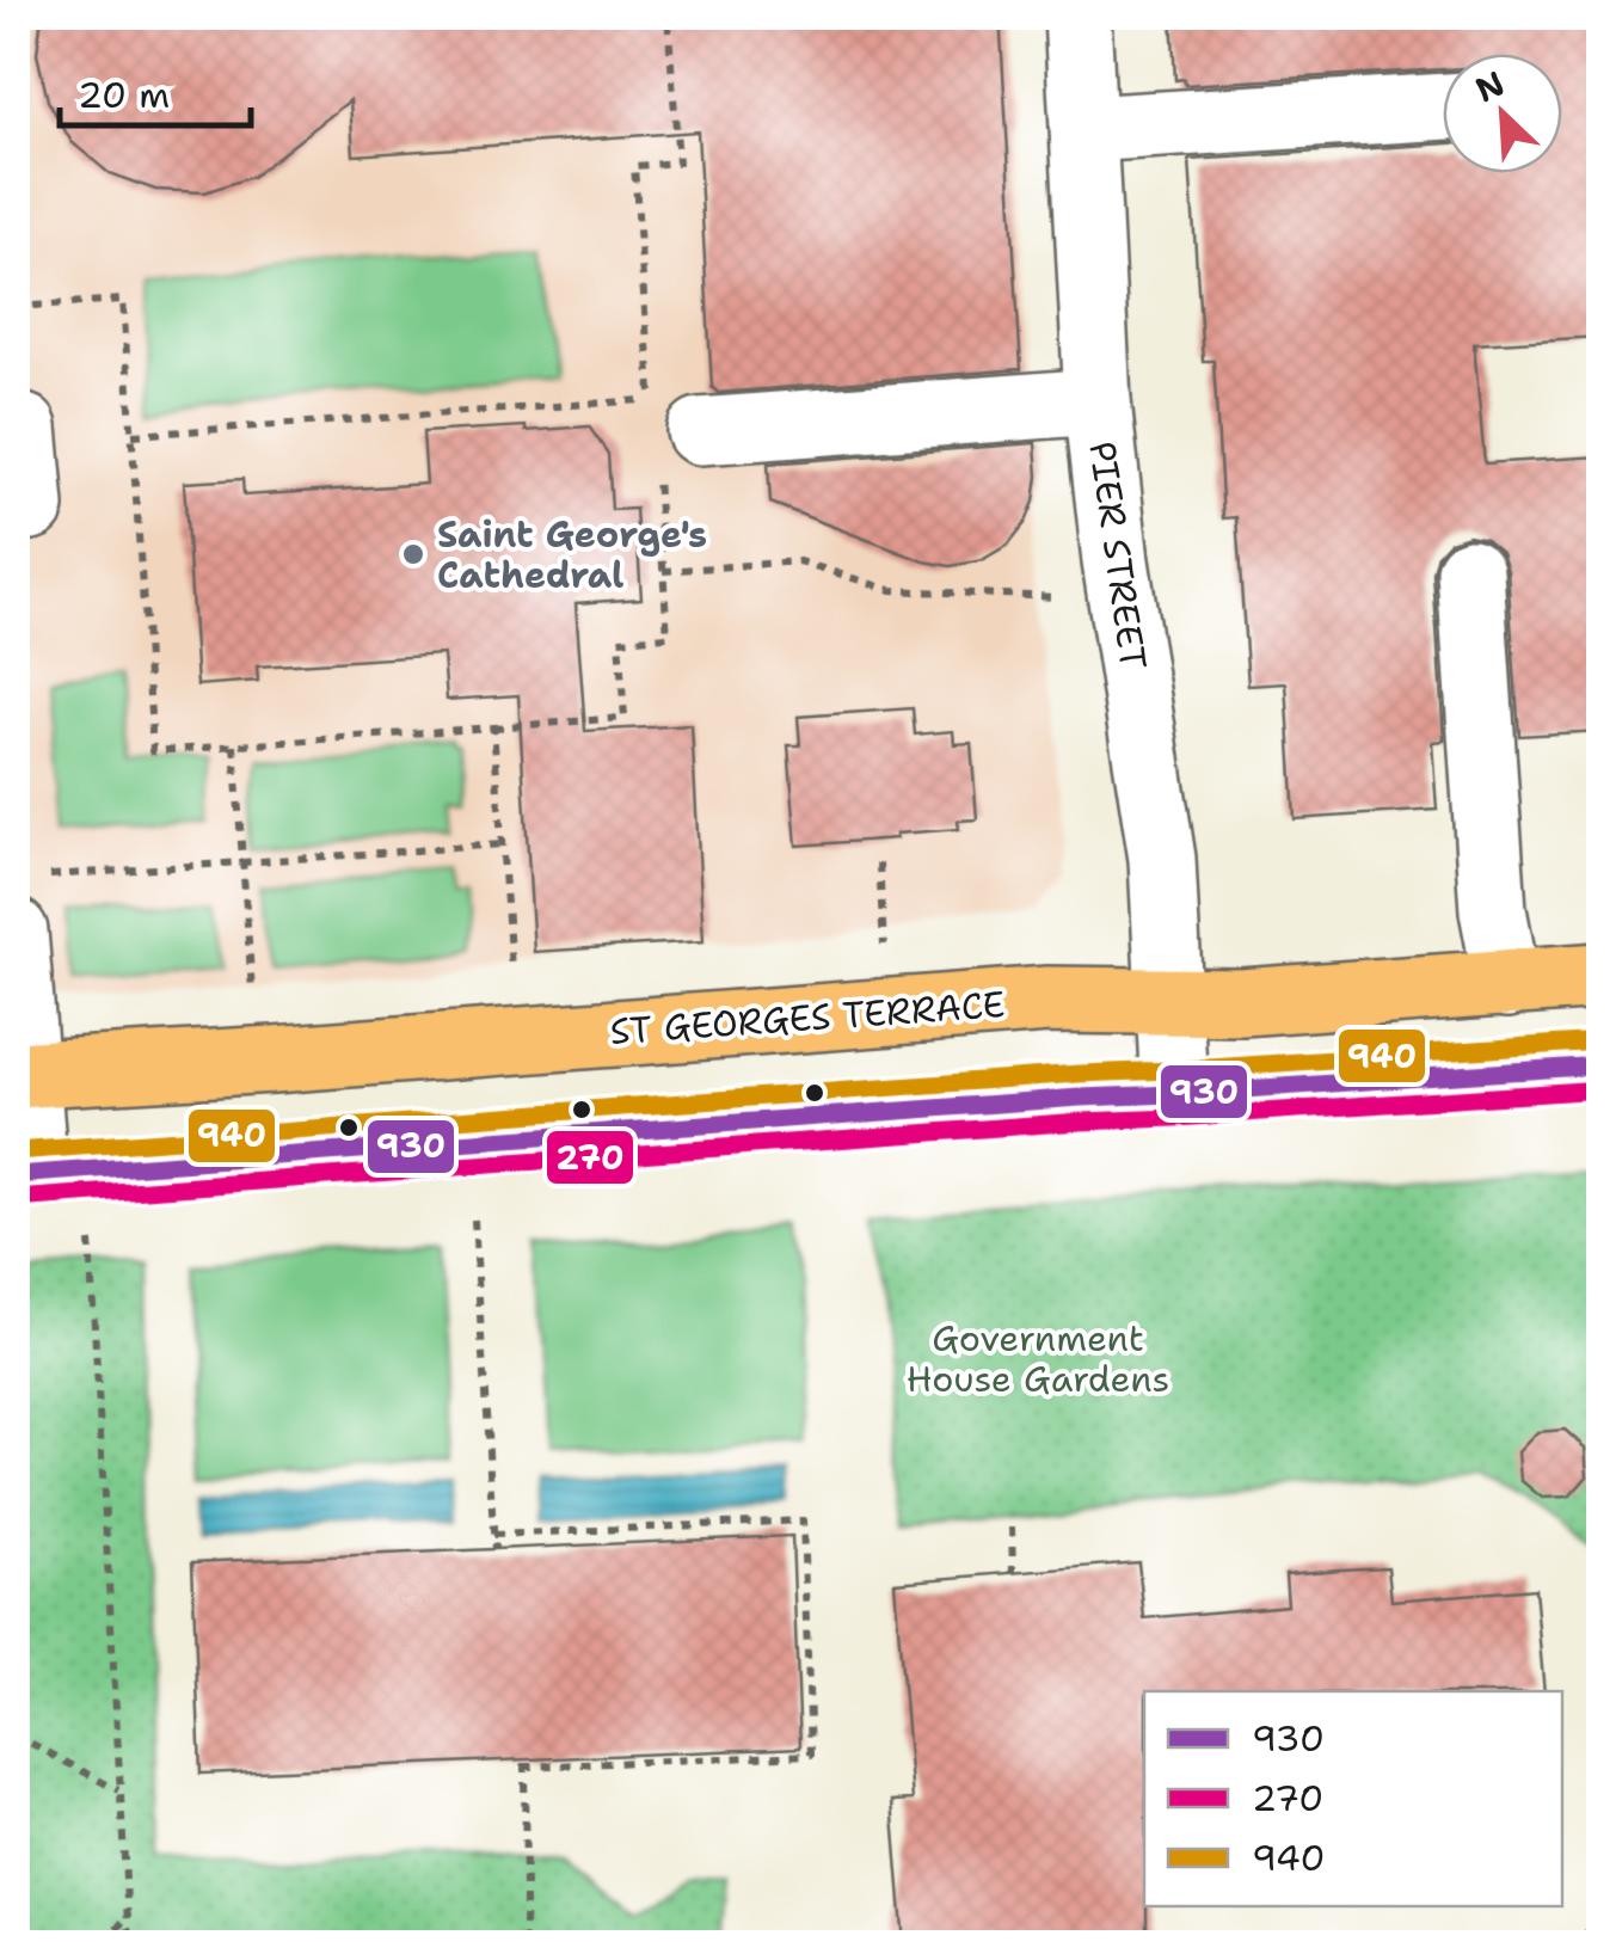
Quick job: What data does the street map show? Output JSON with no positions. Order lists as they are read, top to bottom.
{
  "streets": {
    "main road": ["ST GEORGES TERRACE"],
    "street": ["PIER STREET"]
  },
  "crossings": [
    ["PIER STREET", "ST GEORGES TERRACE"]
  ],
  "parks": ["Government House Gardens"],
  "places": ["Saint George's Cathedral"],
  "lines": ["transit line 940", "transit line 930", "transit line 270"],
  "legend": ["930", "270", "940"],
  "scale_bar": "20 m",
  "north": "top left"
}
